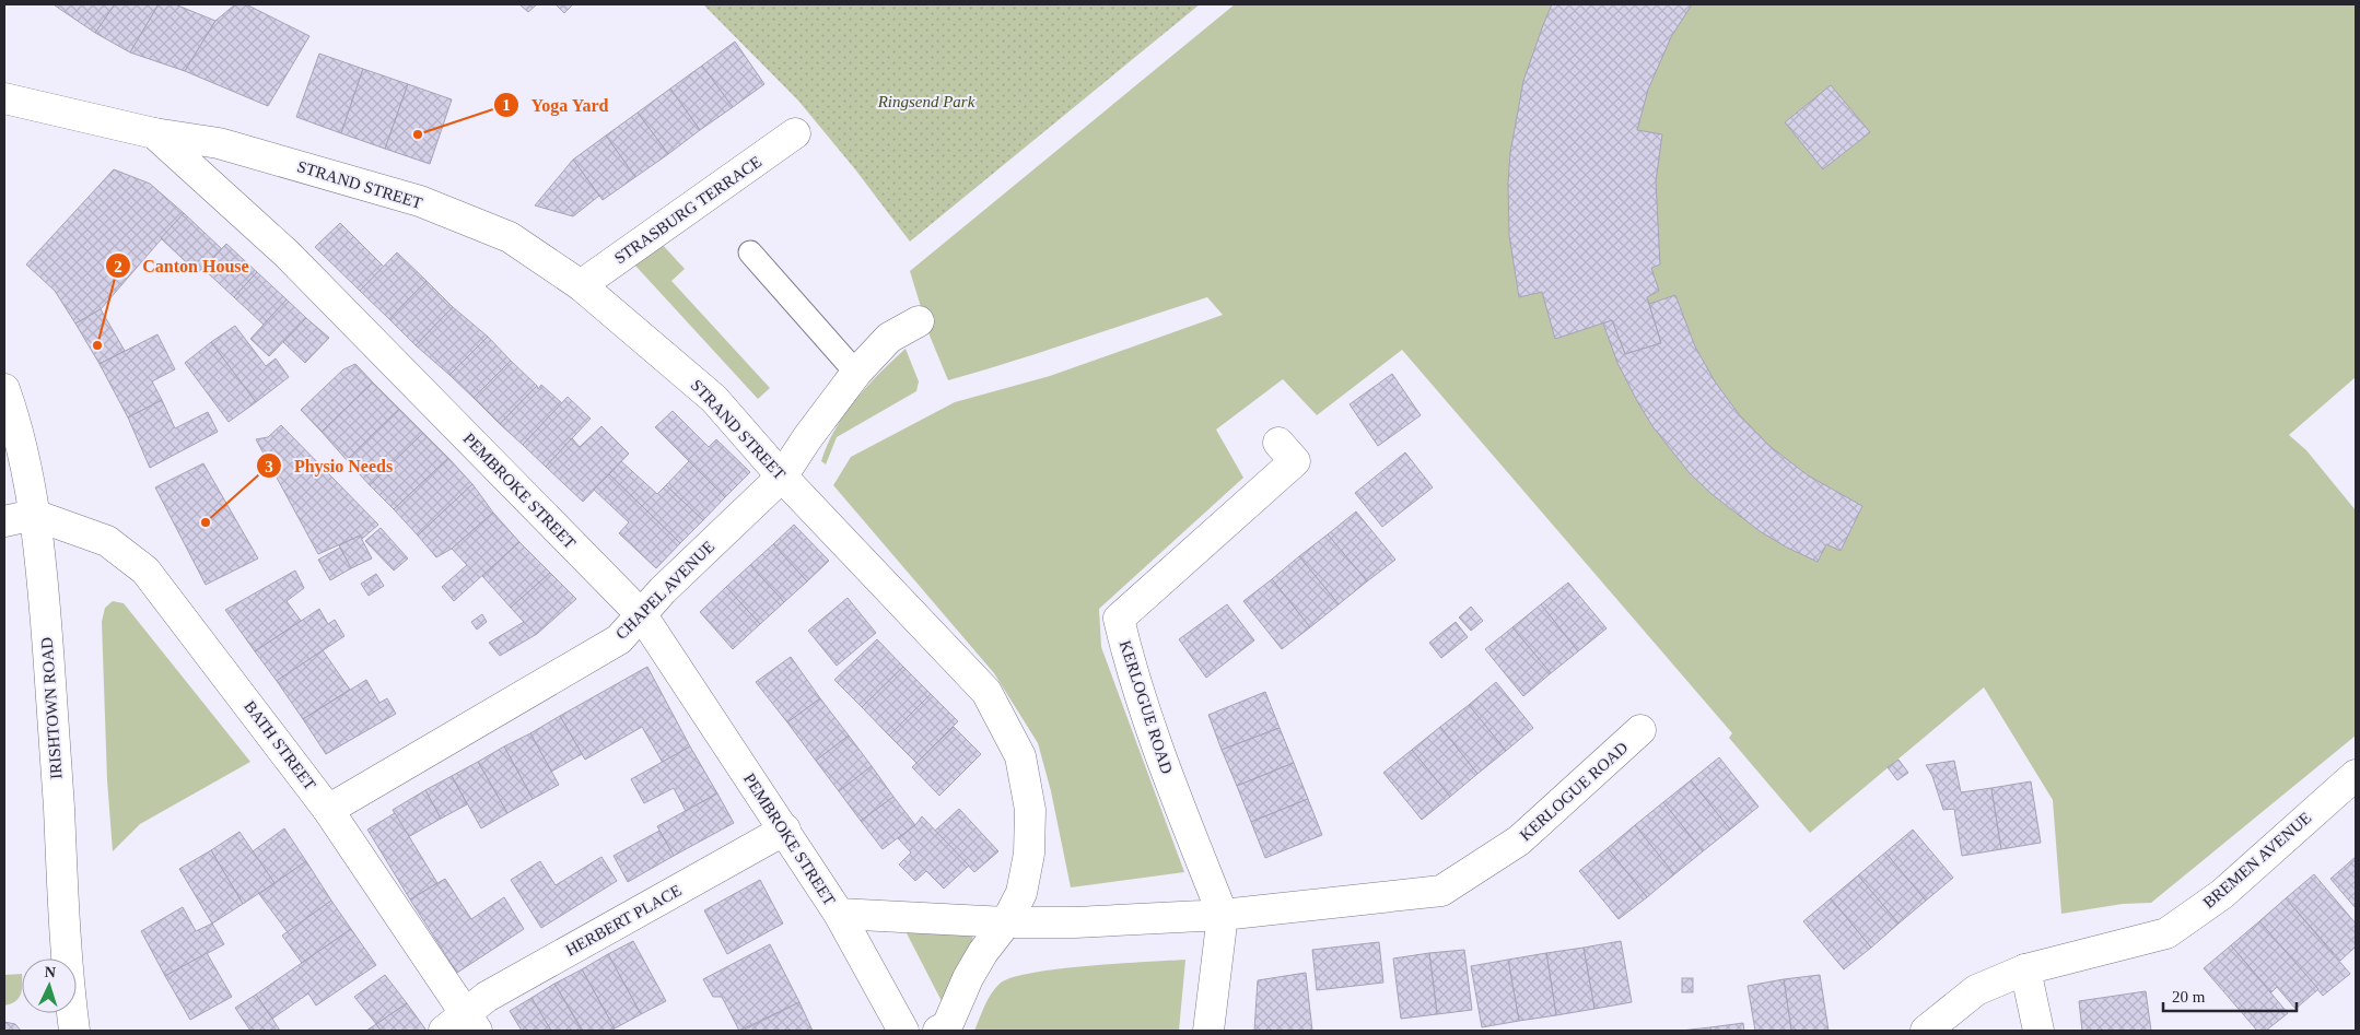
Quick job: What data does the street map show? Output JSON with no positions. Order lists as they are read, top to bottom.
{
  "streets": {
    "street": [
      "STRAND STREET",
      "STRASBURG TERRACE",
      "PEMBROKE STREET",
      "CHAPEL AVENUE",
      "KERLOGUE ROAD",
      "IRISHTOWN ROAD",
      "BATH STREET",
      "BREMEN AVENUE",
      "HERBERT PLACE"
    ]
  },
  "crossings": [
    ["STRAND STREET", "STRASBURG TERRACE"],
    ["STRAND STREET", "PEMBROKE STREET"],
    ["STRAND STREET", "CHAPEL AVENUE"],
    ["STRAND STREET", "KERLOGUE ROAD"],
    ["PEMBROKE STREET", "CHAPEL AVENUE"],
    ["PEMBROKE STREET", "KERLOGUE ROAD"],
    ["PEMBROKE STREET", "HERBERT PLACE"],
    ["CHAPEL AVENUE", "BATH STREET"],
    ["IRISHTOWN ROAD", "BATH STREET"],
    ["BATH STREET", "HERBERT PLACE"]
  ],
  "parks": ["Ringsend Park"],
  "places": ["Yoga Yard", "Canton House", "Physio Needs"],
  "scale_bar": "20 m",
  "north": "top"
}
